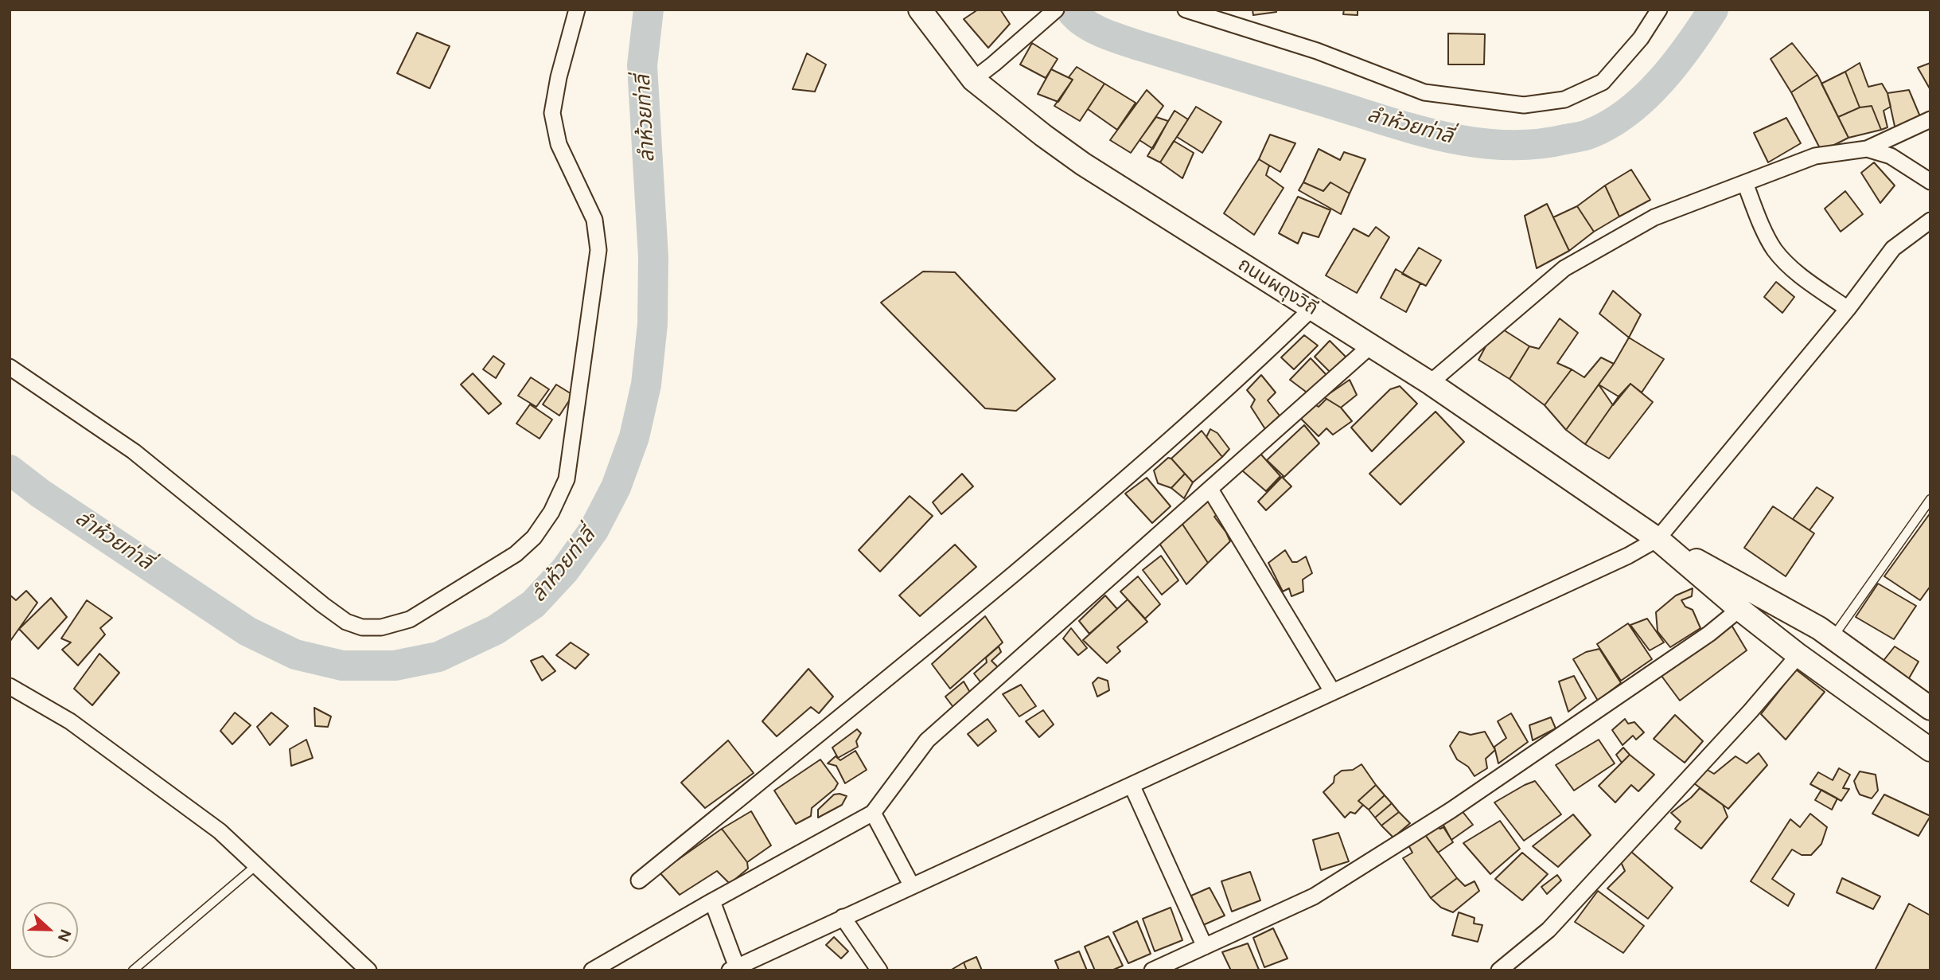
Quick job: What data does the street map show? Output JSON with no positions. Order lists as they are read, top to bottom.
{
  "streets": {
    "main road": ["ถนนผดุงวิถี"]
  },
  "water": ["ลำห้วยท่าลี่"],
  "north": "right"
}
